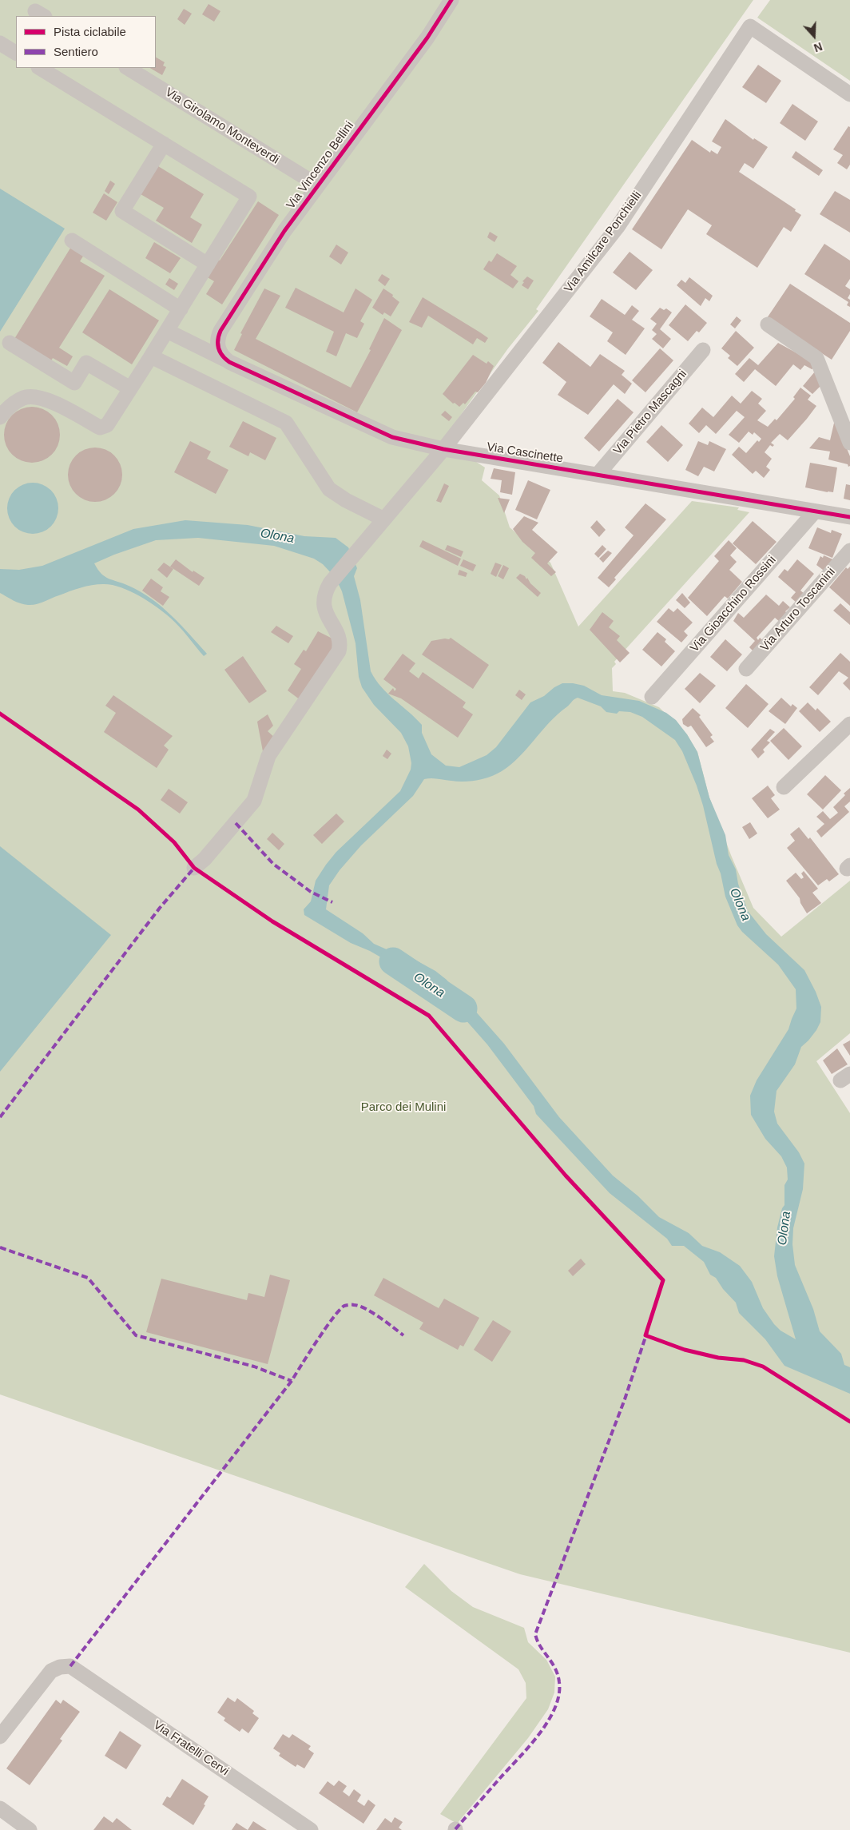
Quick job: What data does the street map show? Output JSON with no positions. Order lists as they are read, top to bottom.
{
  "streets": {
    "street": [
      "Via Girolamo Monteverdi",
      "Via Vincenzo Bellini",
      "Via Amilcare Ponchielli",
      "Via Pietro Mascagni",
      "Via Cascinette",
      "Via Gioacchino Rossini",
      "Via Arturo Toscanini",
      "Via Fratelli Cervi"
    ]
  },
  "crossings": [
    ["Via Girolamo Monteverdi", "Via Vincenzo Bellini"],
    ["Via Vincenzo Bellini", "Via Cascinette"],
    ["Via Amilcare Ponchielli", "Via Cascinette"],
    ["Via Pietro Mascagni", "Via Cascinette"],
    ["Via Cascinette", "Via Gioacchino Rossini"]
  ],
  "water": ["Olona"],
  "parks": ["Parco dei Mulini"],
  "legend": ["Pista ciclabile", "Sentiero"],
  "north": "bottom"
}
